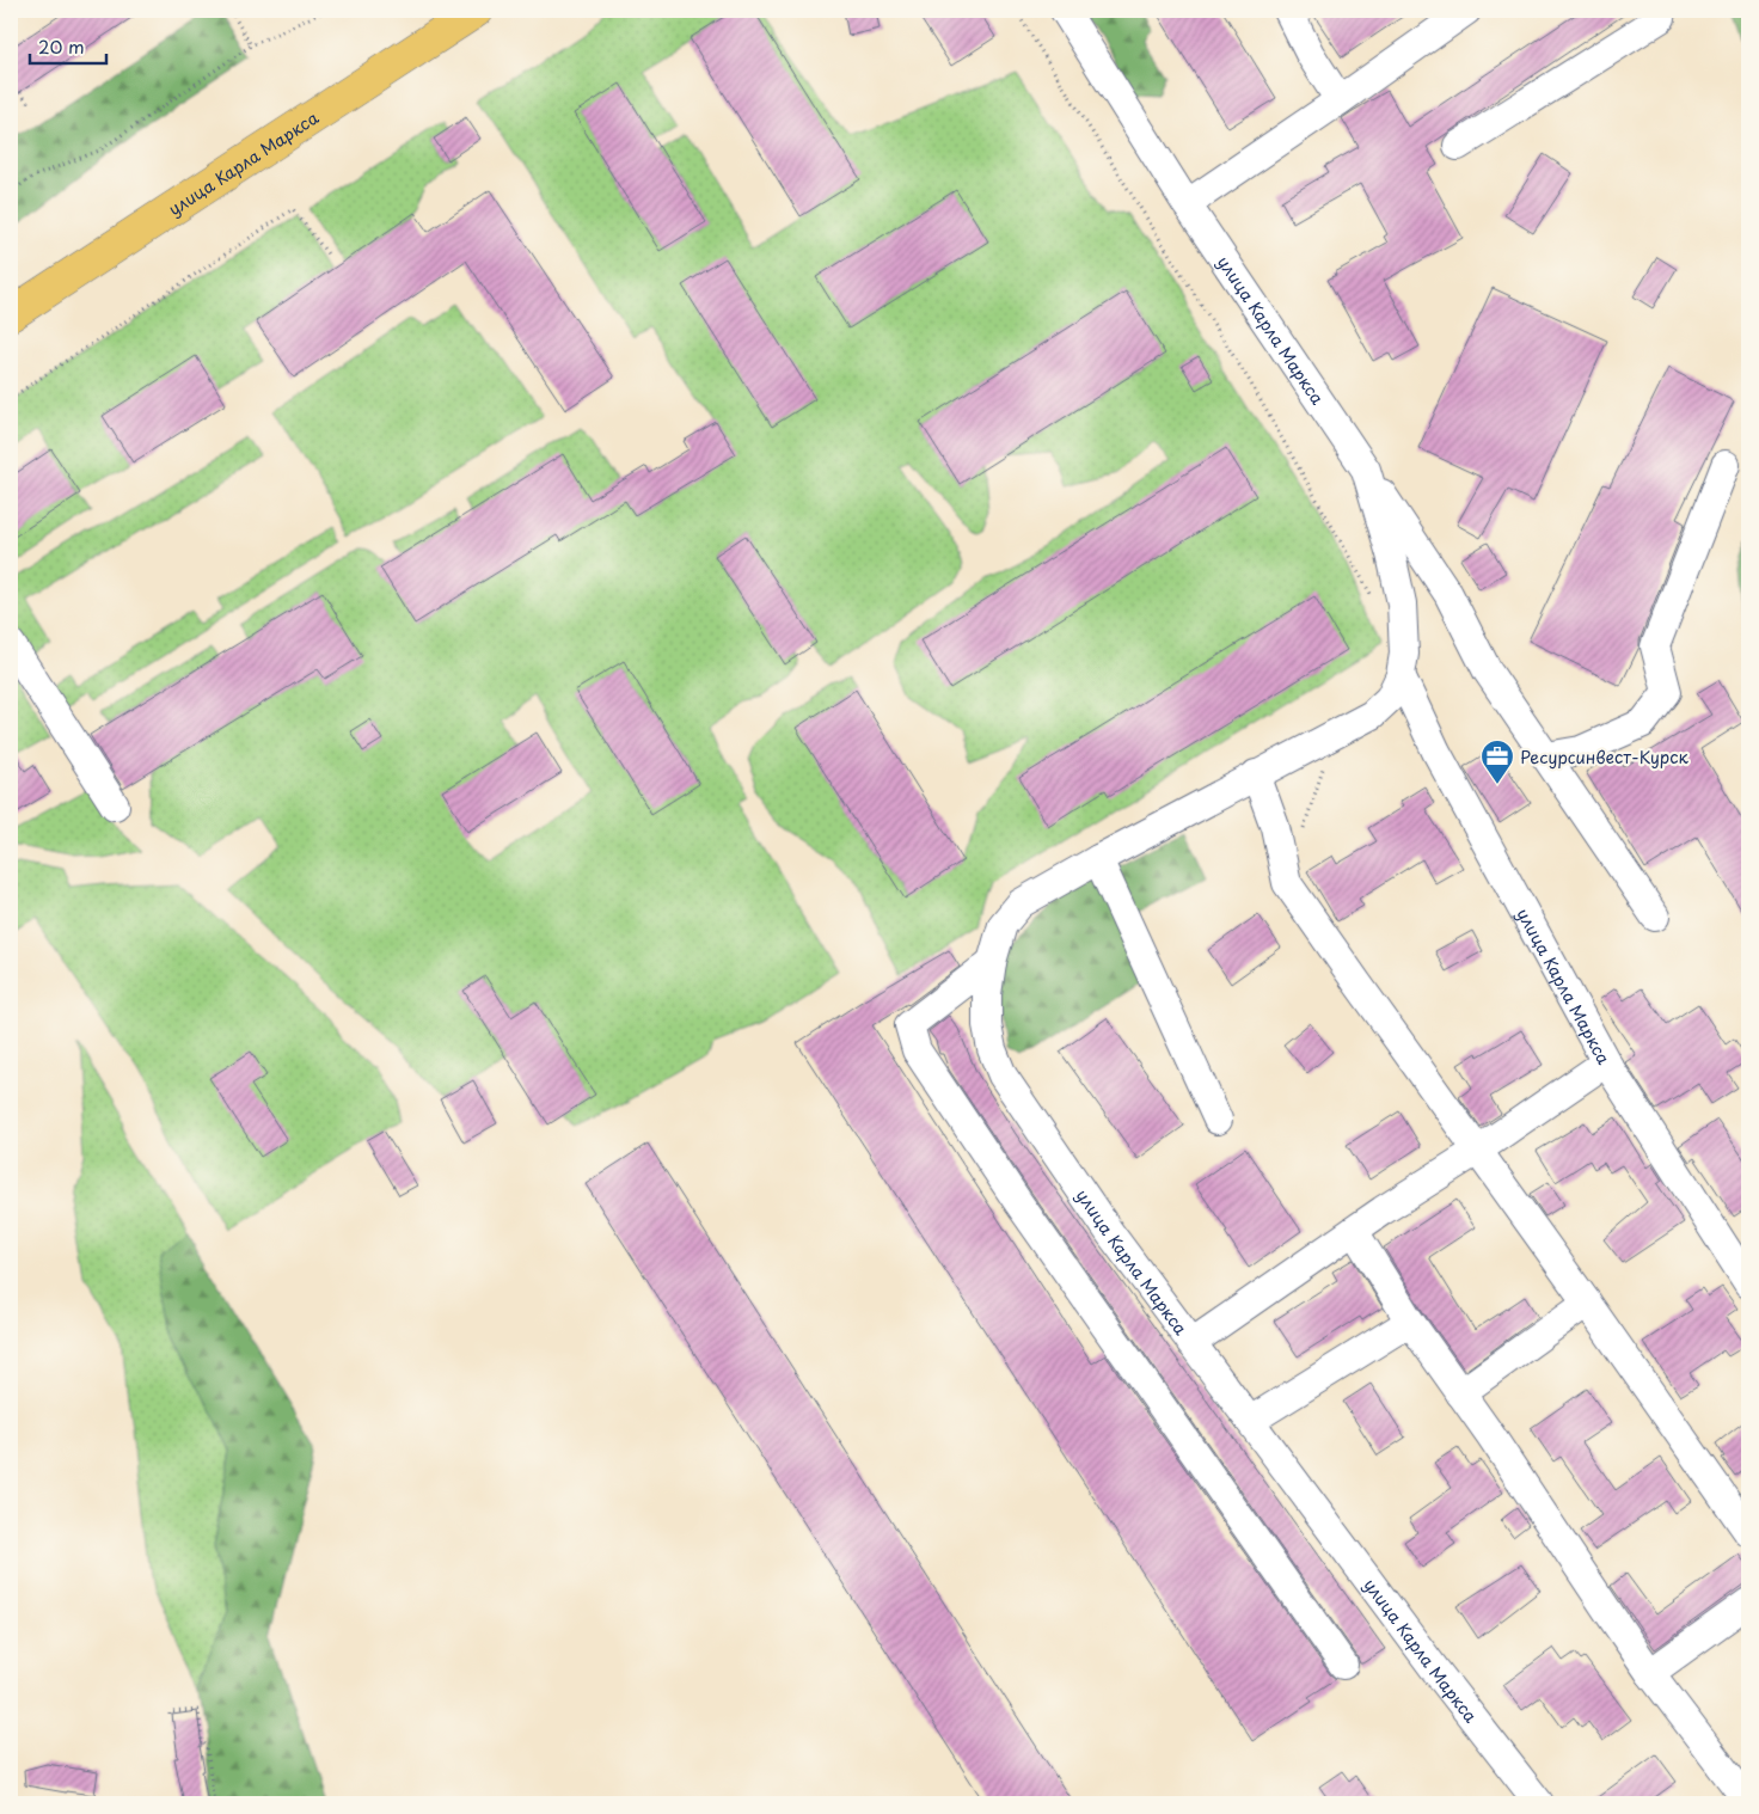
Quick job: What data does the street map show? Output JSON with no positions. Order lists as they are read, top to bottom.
{
  "streets": {
    "main road": ["улица Карла Маркса"]
  },
  "places": {
    "office": ["Ресурсинвест-Курск"]
  },
  "scale_bar": "20 m"
}
